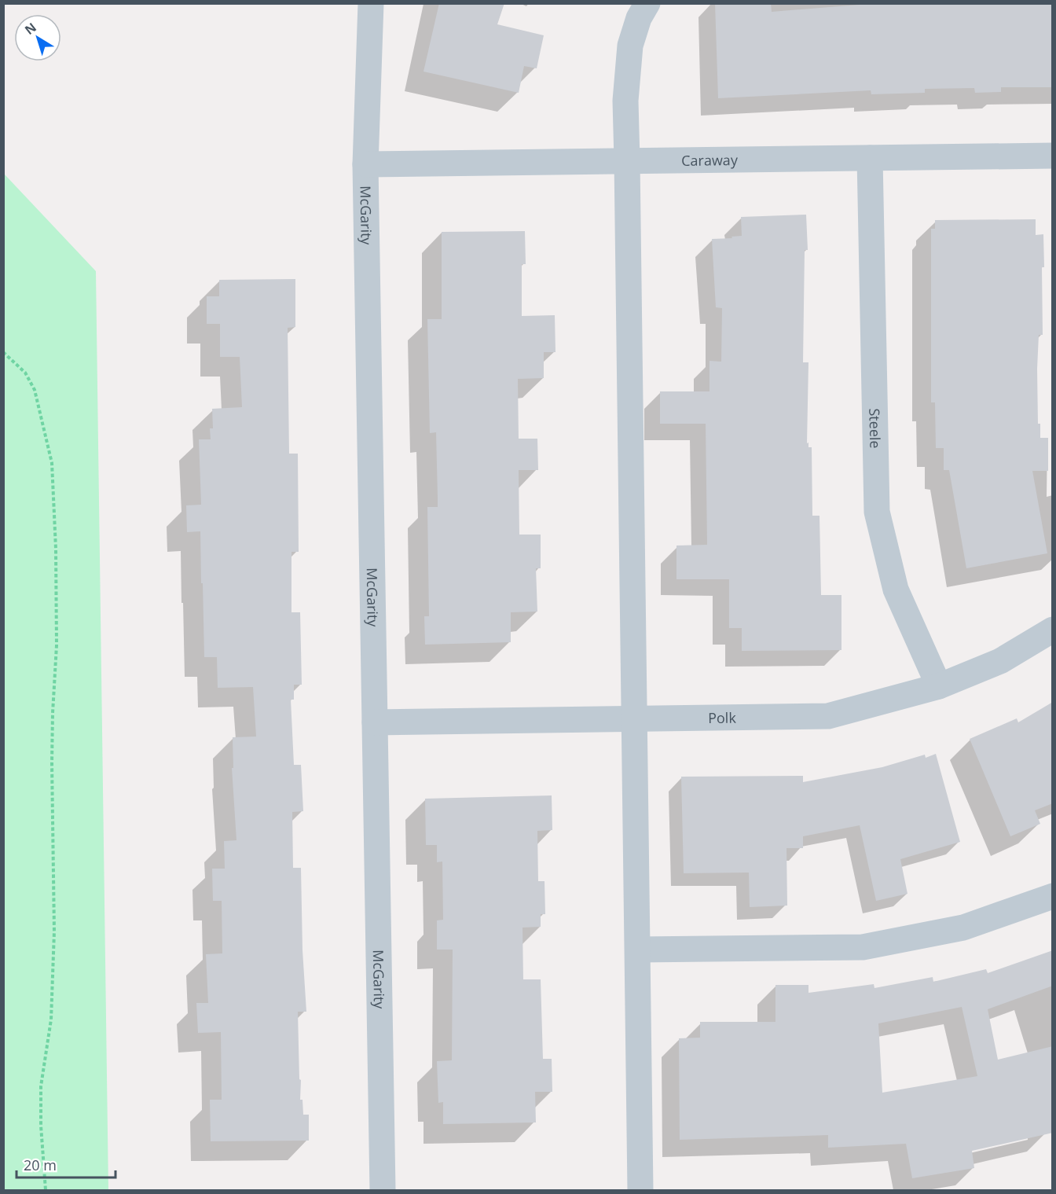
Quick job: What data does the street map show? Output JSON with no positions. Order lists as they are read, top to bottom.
{
  "streets": {
    "street": [
      "Caraway",
      "McGarity",
      "Steele",
      "Polk"
    ]
  },
  "crossings": [
    ["Caraway", "McGarity"],
    ["Caraway", "Steele"],
    ["McGarity", "Polk"],
    ["Steele", "Polk"]
  ],
  "scale_bar": "20 m",
  "north": "top left"
}
